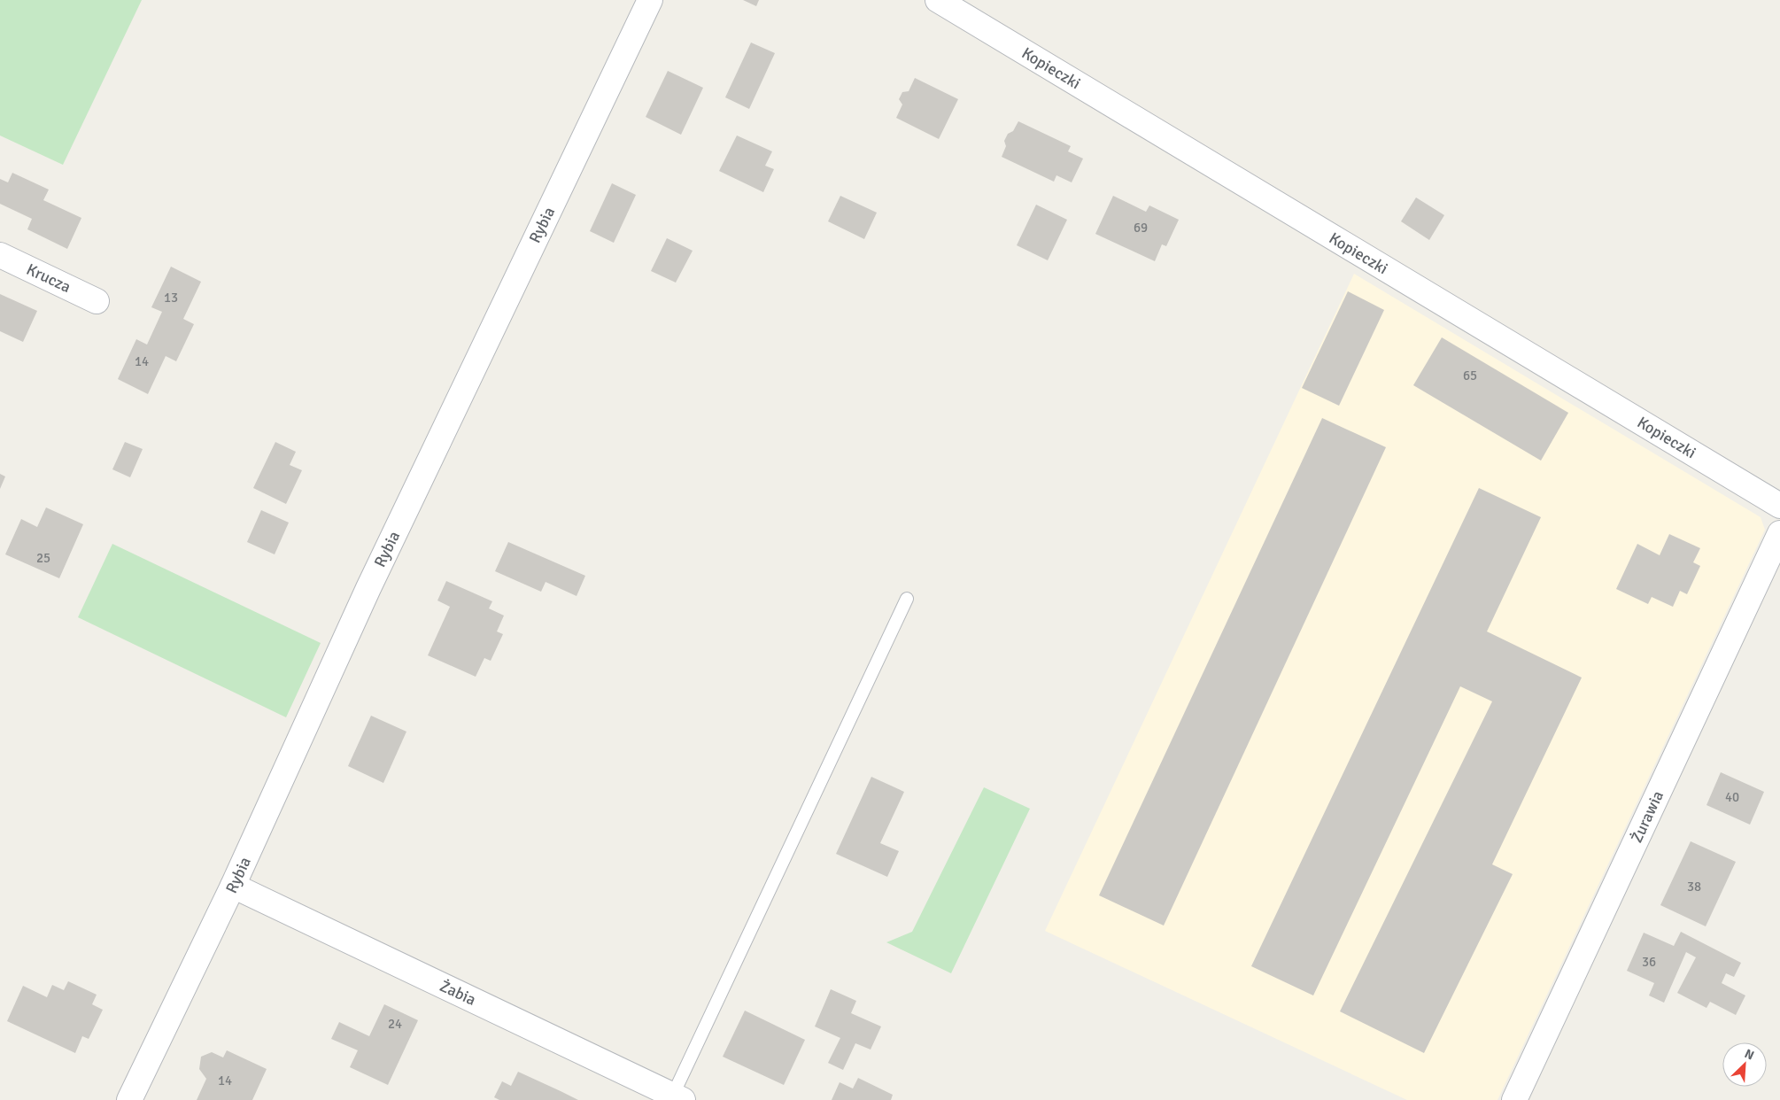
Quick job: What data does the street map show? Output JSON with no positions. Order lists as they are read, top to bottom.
{
  "streets": {
    "street": [
      "Kopieczki",
      "Rybia",
      "Krucza",
      "Żurawia",
      "Żabia"
    ]
  },
  "crossings": [
    ["Rybia", "Żabia"]
  ],
  "house_numbers": [
    "69",
    "13",
    "14",
    "65",
    "25",
    "40",
    "38",
    "36",
    "24",
    "14"
  ],
  "north": "top right"
}
